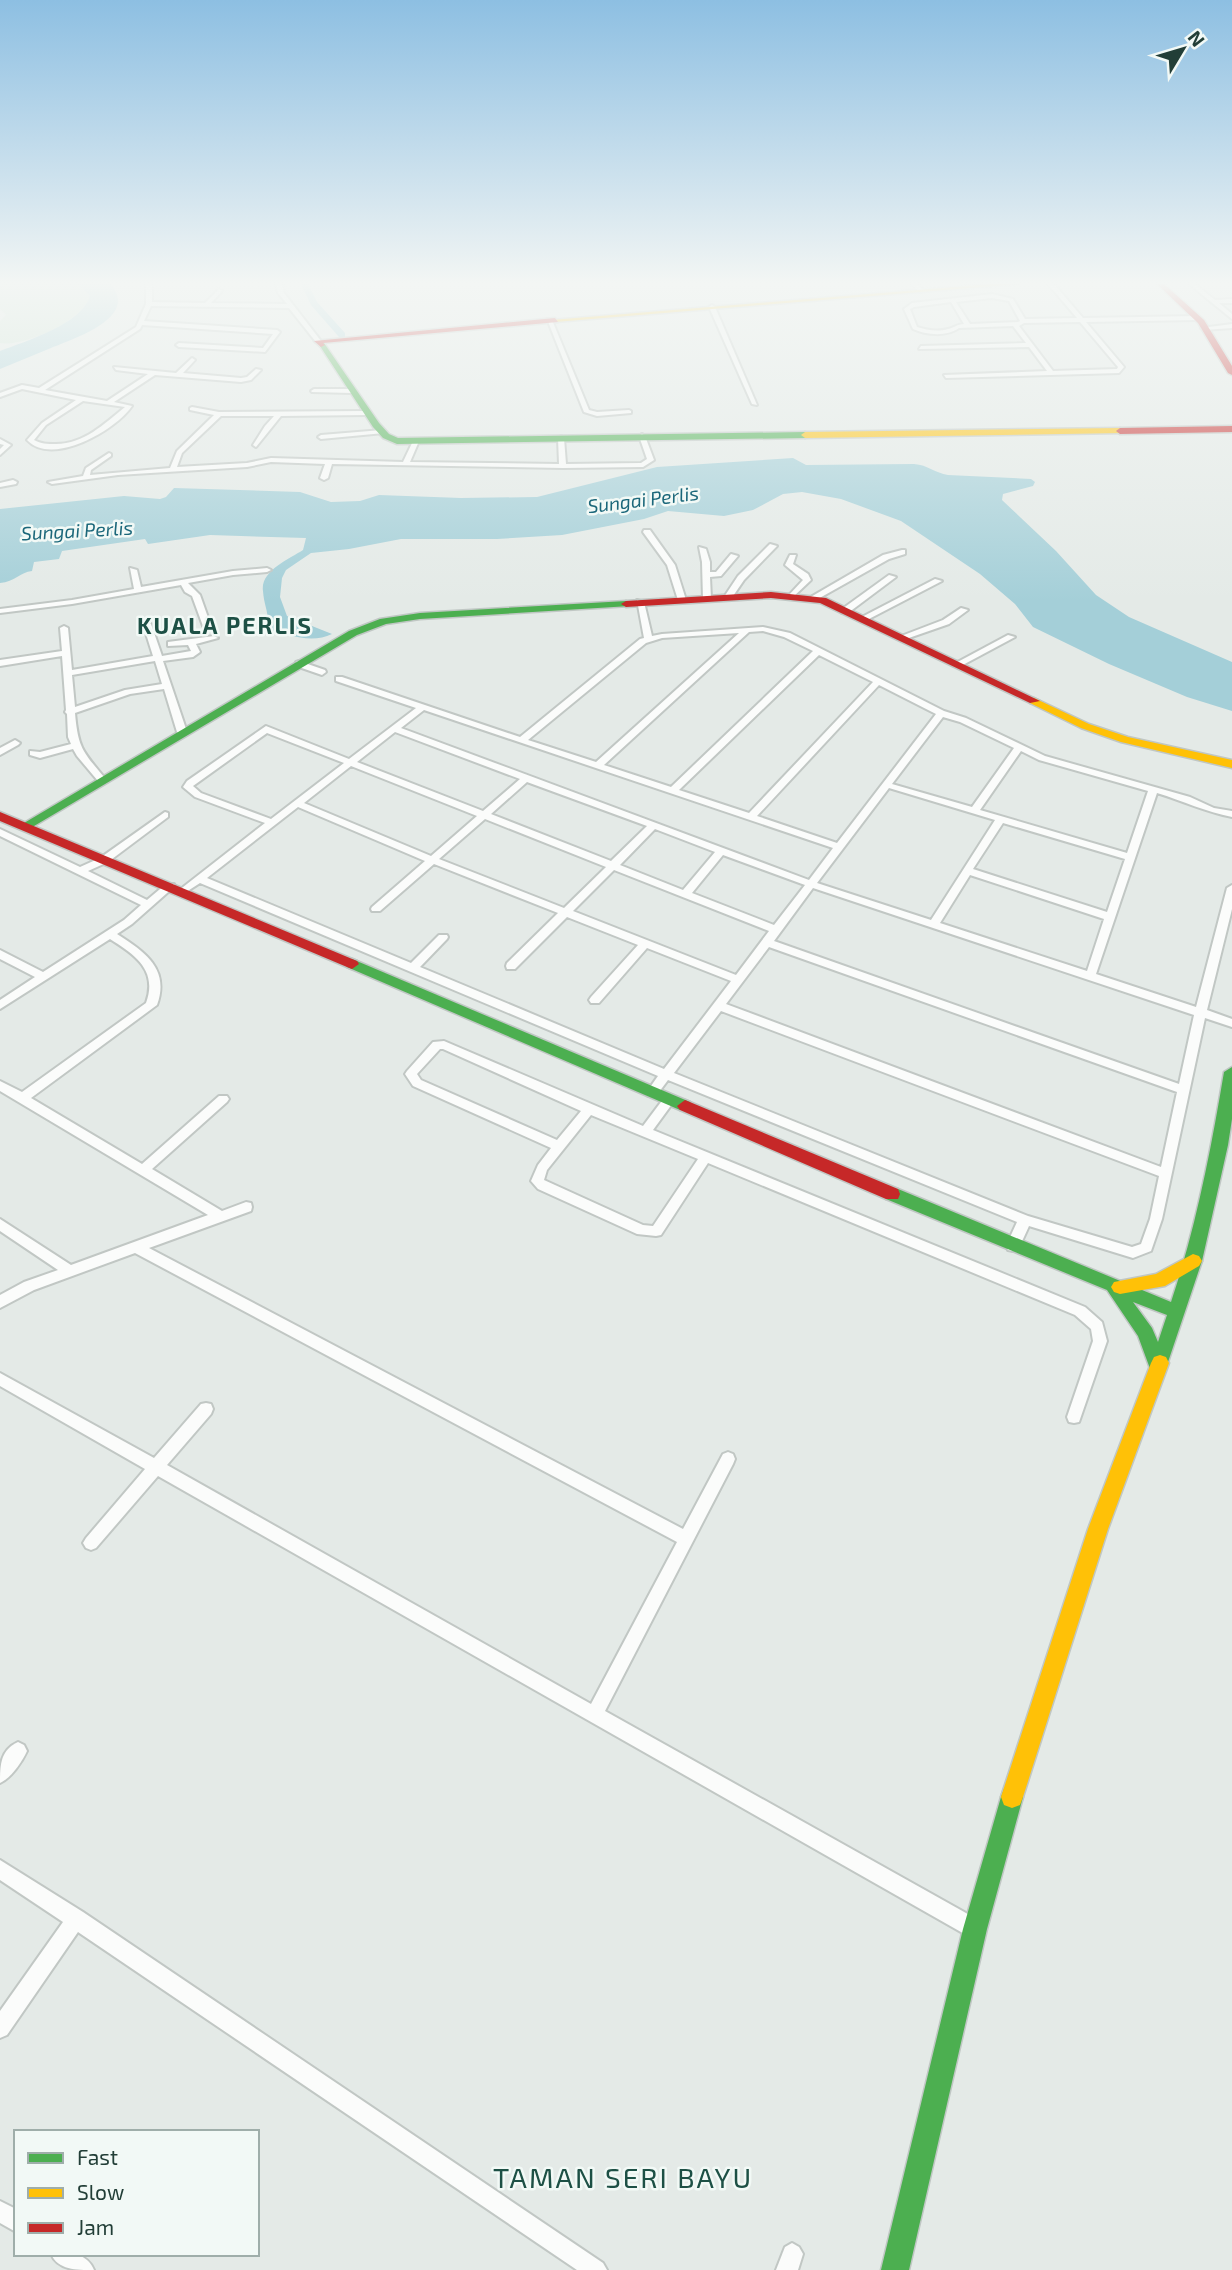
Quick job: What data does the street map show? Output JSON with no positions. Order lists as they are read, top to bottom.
{
  "districts": ["KUALA PERLIS", "TAMAN SERI BAYU"],
  "water": ["Sungai Perlis"],
  "legend": ["Fast", "Slow", "Jam"],
  "north": "top right"
}
